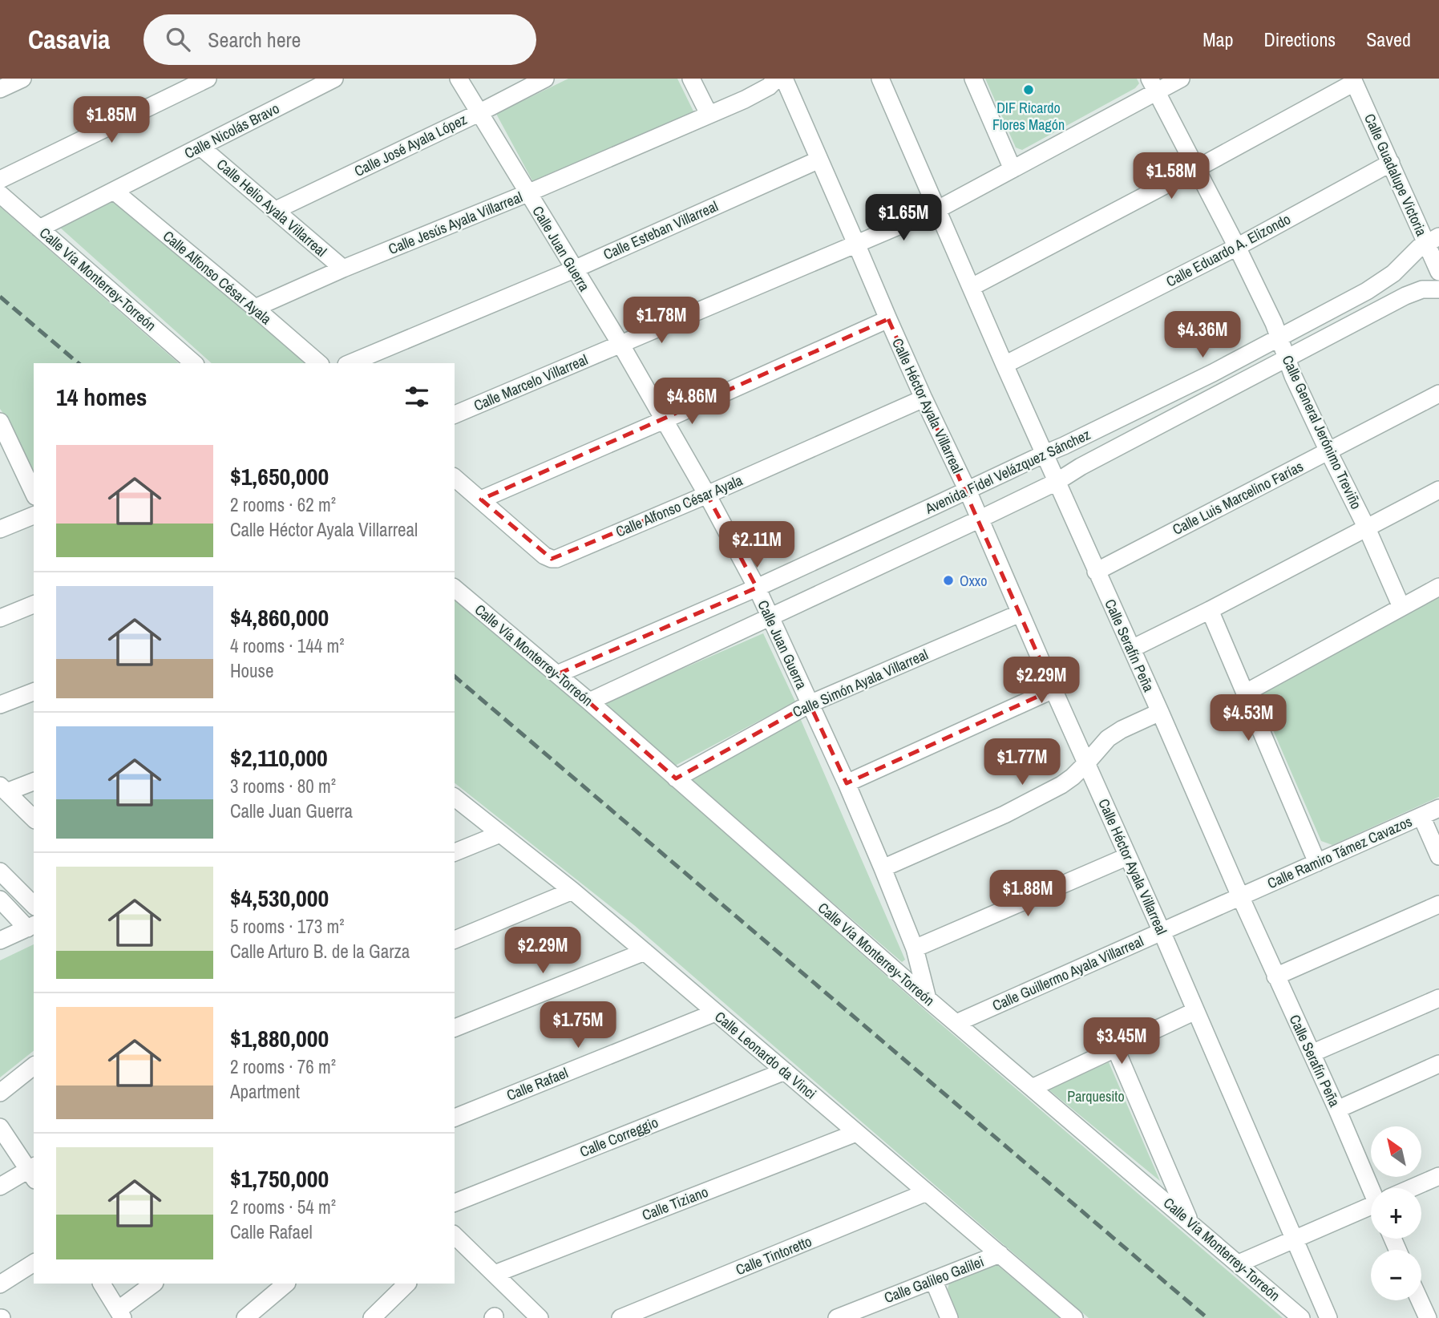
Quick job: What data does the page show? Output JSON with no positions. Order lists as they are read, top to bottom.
{
  "streets": {
    "street": [
      "Calle Nicolás Bravo",
      "Calle José Ayala López",
      "Calle Guadalupe Victoria",
      "Calle Helio Ayala Villarreal",
      "Calle Jesús Ayala Villarreal",
      "Calle Esteban Villarreal",
      "Calle Juan Guerra",
      "Calle Eduardo A. Elizondo",
      "Calle Alfonso César Ayala",
      "Calle Vía Monterrey-Torreón",
      "Calle Marcelo Villarreal",
      "Calle Héctor Ayala Villarreal",
      "Calle General Jerónimo Treviño",
      "Avenida Fidel Velázquez Sánchez",
      "Calle Luis Marcelino Farías",
      "Calle Serafín Peña",
      "Calle Simón Ayala Villarreal",
      "Calle Ramiro Támez Cavazos",
      "Calle Guillermo Ayala Villarreal",
      "Calle Leonardo da Vinci",
      "Calle Rafael",
      "Calle Correggio",
      "Calle Tiziano",
      "Calle Tintoretto",
      "Calle Galileo Galilei"
    ]
  },
  "crossings": [
    ["Calle Nicolás Bravo", "Calle Helio Ayala Villarreal"],
    ["Calle Nicolás Bravo", "Calle Alfonso César Ayala"],
    ["Calle Nicolás Bravo", "Calle Vía Monterrey-Torreón"],
    ["Calle José Ayala López", "Calle Helio Ayala Villarreal"],
    ["Calle José Ayala López", "Calle Juan Guerra"],
    ["Calle Guadalupe Victoria", "Calle Eduardo A. Elizondo"],
    ["Calle Guadalupe Victoria", "Avenida Fidel Velázquez Sánchez"],
    ["Calle Helio Ayala Villarreal", "Calle Jesús Ayala Villarreal"],
    ["Calle Jesús Ayala Villarreal", "Calle Juan Guerra"],
    ["Calle Jesús Ayala Villarreal", "Calle Alfonso César Ayala"],
    ["Calle Esteban Villarreal", "Calle Juan Guerra"],
    ["Calle Esteban Villarreal", "Calle Héctor Ayala Villarreal"],
    ["Calle Juan Guerra", "Calle Alfonso César Ayala"],
    ["Calle Juan Guerra", "Calle Vía Monterrey-Torreón"],
    ["Calle Juan Guerra", "Calle Marcelo Villarreal"],
    ["Calle Juan Guerra", "Avenida Fidel Velázquez Sánchez"],
    ["Calle Juan Guerra", "Calle Simón Ayala Villarreal"],
    ["Calle Eduardo A. Elizondo", "Calle General Jerónimo Treviño"],
    ["Calle Eduardo A. Elizondo", "Calle Serafín Peña"],
    ["Calle Alfonso César Ayala", "Calle Héctor Ayala Villarreal"],
    ["Calle Vía Monterrey-Torreón", "Avenida Fidel Velázquez Sánchez"],
    ["Calle Vía Monterrey-Torreón", "Calle Simón Ayala Villarreal"],
    ["Calle Vía Monterrey-Torreón", "Calle Guillermo Ayala Villarreal"],
    ["Calle Marcelo Villarreal", "Calle Héctor Ayala Villarreal"],
    ["Calle Marcelo Villarreal", "Calle General Jerónimo Treviño"],
    ["Calle Marcelo Villarreal", "Calle Serafín Peña"],
    ["Calle Héctor Ayala Villarreal", "Avenida Fidel Velázquez Sánchez"],
    ["Calle Héctor Ayala Villarreal", "Calle Simón Ayala Villarreal"],
    ["Calle Héctor Ayala Villarreal", "Calle Guillermo Ayala Villarreal"],
    ["Calle General Jerónimo Treviño", "Avenida Fidel Velázquez Sánchez"],
    ["Calle General Jerónimo Treviño", "Calle Luis Marcelino Farías"],
    ["Avenida Fidel Velázquez Sánchez", "Calle Serafín Peña"],
    ["Calle Luis Marcelino Farías", "Calle Serafín Peña"],
    ["Calle Serafín Peña", "Calle Ramiro Támez Cavazos"],
    ["Calle Serafín Peña", "Calle Guillermo Ayala Villarreal"],
    ["Calle Ramiro Támez Cavazos", "Calle Guillermo Ayala Villarreal"],
    ["Calle Leonardo da Vinci", "Calle Rafael"],
    ["Calle Leonardo da Vinci", "Calle Correggio"],
    ["Calle Leonardo da Vinci", "Calle Tiziano"],
    ["Calle Leonardo da Vinci", "Calle Tintoretto"],
    ["Calle Leonardo da Vinci", "Calle Galileo Galilei"]
  ],
  "parks": ["Parquesito"],
  "places": ["DIF Ricardo Flores Magón", "Oxxo"],
  "north": "top left",
  "page": {
    "header": "Casavia",
    "search": "Search here",
    "nav": ["Map", "Directions", "Saved"],
    "price": [
      "$1.85M",
      "$1.58M",
      "$1.65M",
      "$1.78M",
      "$4.36M",
      "$4.86M",
      "$2.11M",
      "$2.29M",
      "$4.53M",
      "$1.77M",
      "$1.88M",
      "$2.29M",
      "$1.75M",
      "$3.45M"
    ],
    "heading": "14 homes",
    "list": [
      {
        "name": "$1,650,000",
        "note": "2 rooms · 62 m² · Calle Héctor Ayala Villarreal"
      },
      {
        "name": "$4,860,000",
        "note": "4 rooms · 144 m² · House"
      },
      {
        "name": "$2,110,000",
        "note": "3 rooms · 80 m² · Calle Juan Guerra"
      },
      {
        "name": "$4,530,000",
        "note": "5 rooms · 173 m² · Calle Arturo B. de la Garza"
      },
      {
        "name": "$1,880,000",
        "note": "2 rooms · 76 m² · Apartment"
      },
      {
        "name": "$1,750,000",
        "note": "2 rooms · 54 m² · Calle Rafael"
      }
    ],
    "map_buttons": ["+", "−"]
  }
}
